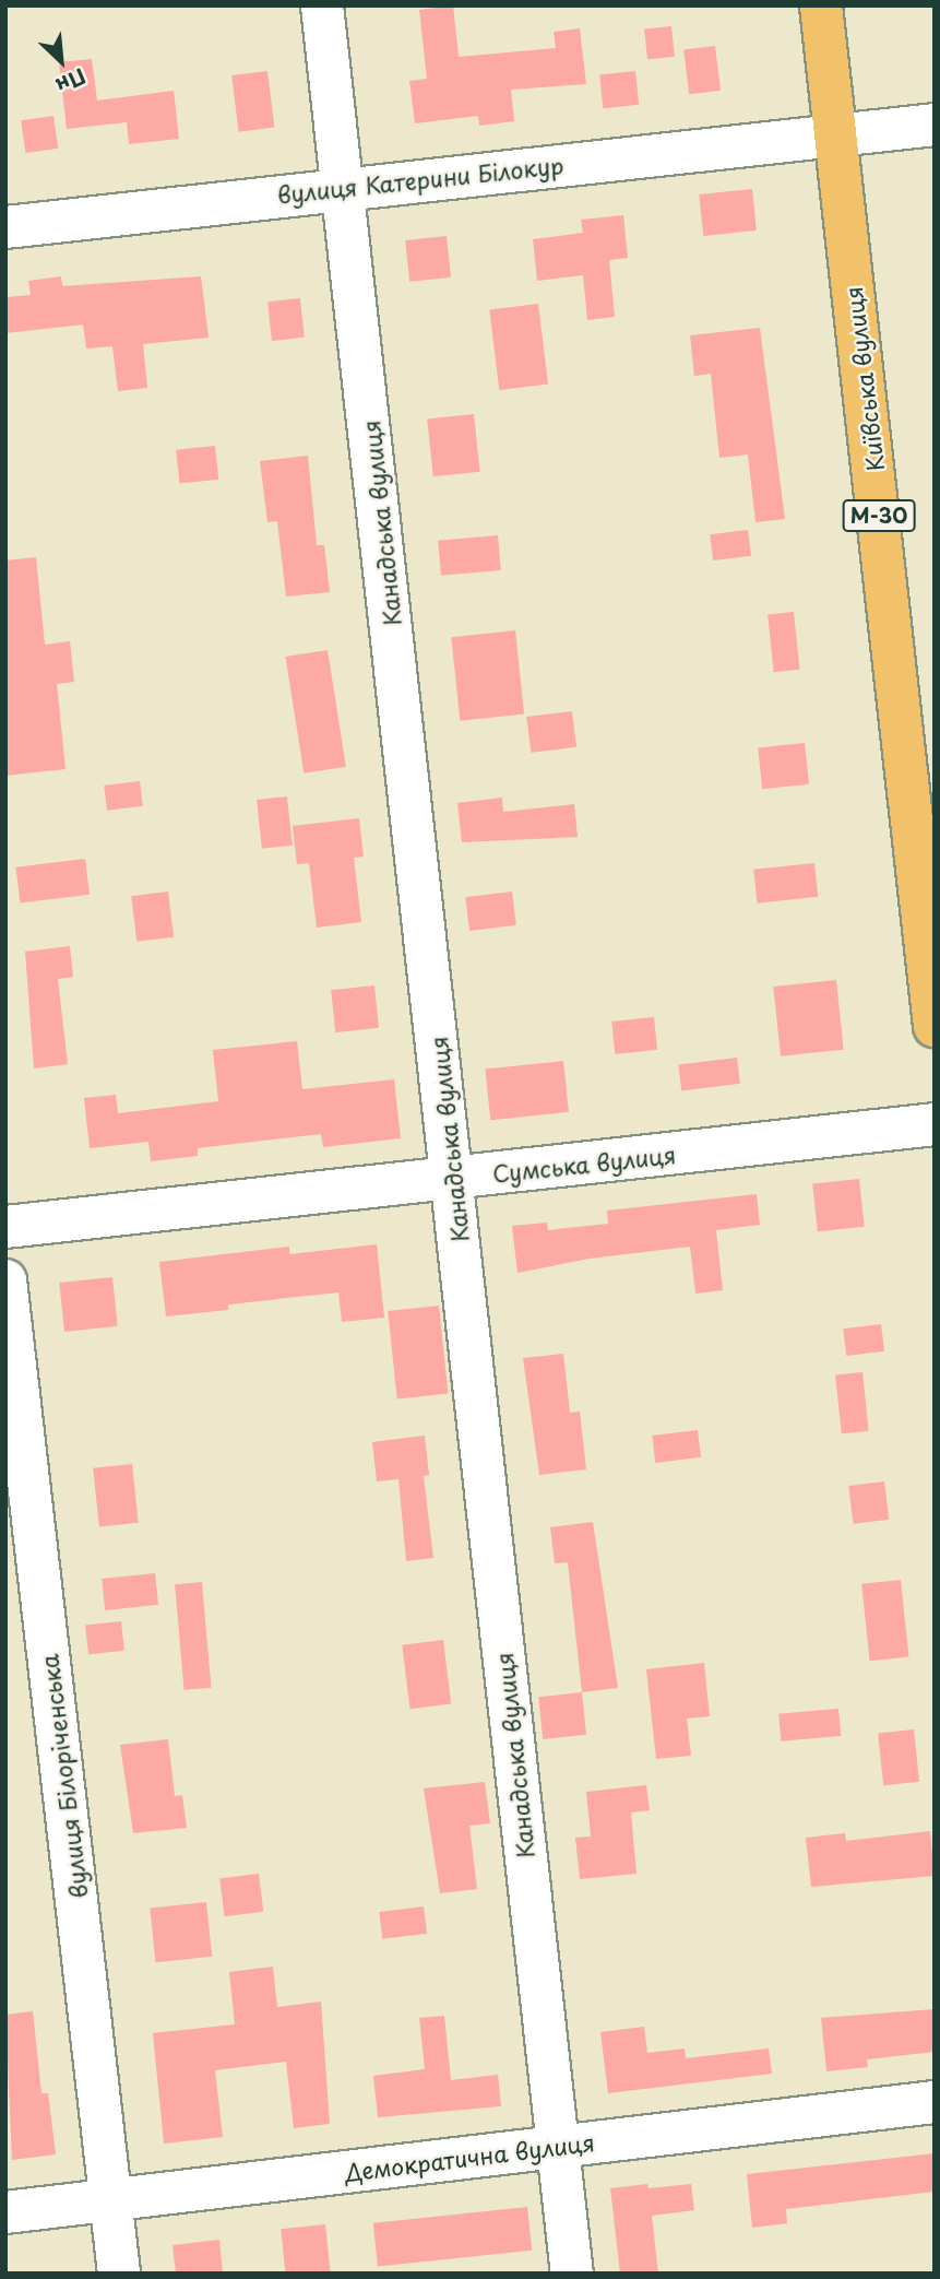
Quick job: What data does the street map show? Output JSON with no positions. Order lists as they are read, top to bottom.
{
  "streets": {
    "highway": ["Київська вулиця", "М-30"],
    "street": [
      "вулиця Катерини Білокур",
      "Канадська вулиця",
      "Сумська вулиця",
      "вулиця Білоріченська",
      "Демократична вулиця"
    ]
  },
  "crossings": [
    ["вулиця Катерини Білокур", "Київська вулиця"],
    ["вулиця Катерини Білокур", "Канадська вулиця"],
    ["Канадська вулиця", "Сумська вулиця"],
    ["Канадська вулиця", "Демократична вулиця"],
    ["вулиця Білоріченська", "Демократична вулиця"]
  ],
  "north": "bottom right"
}
